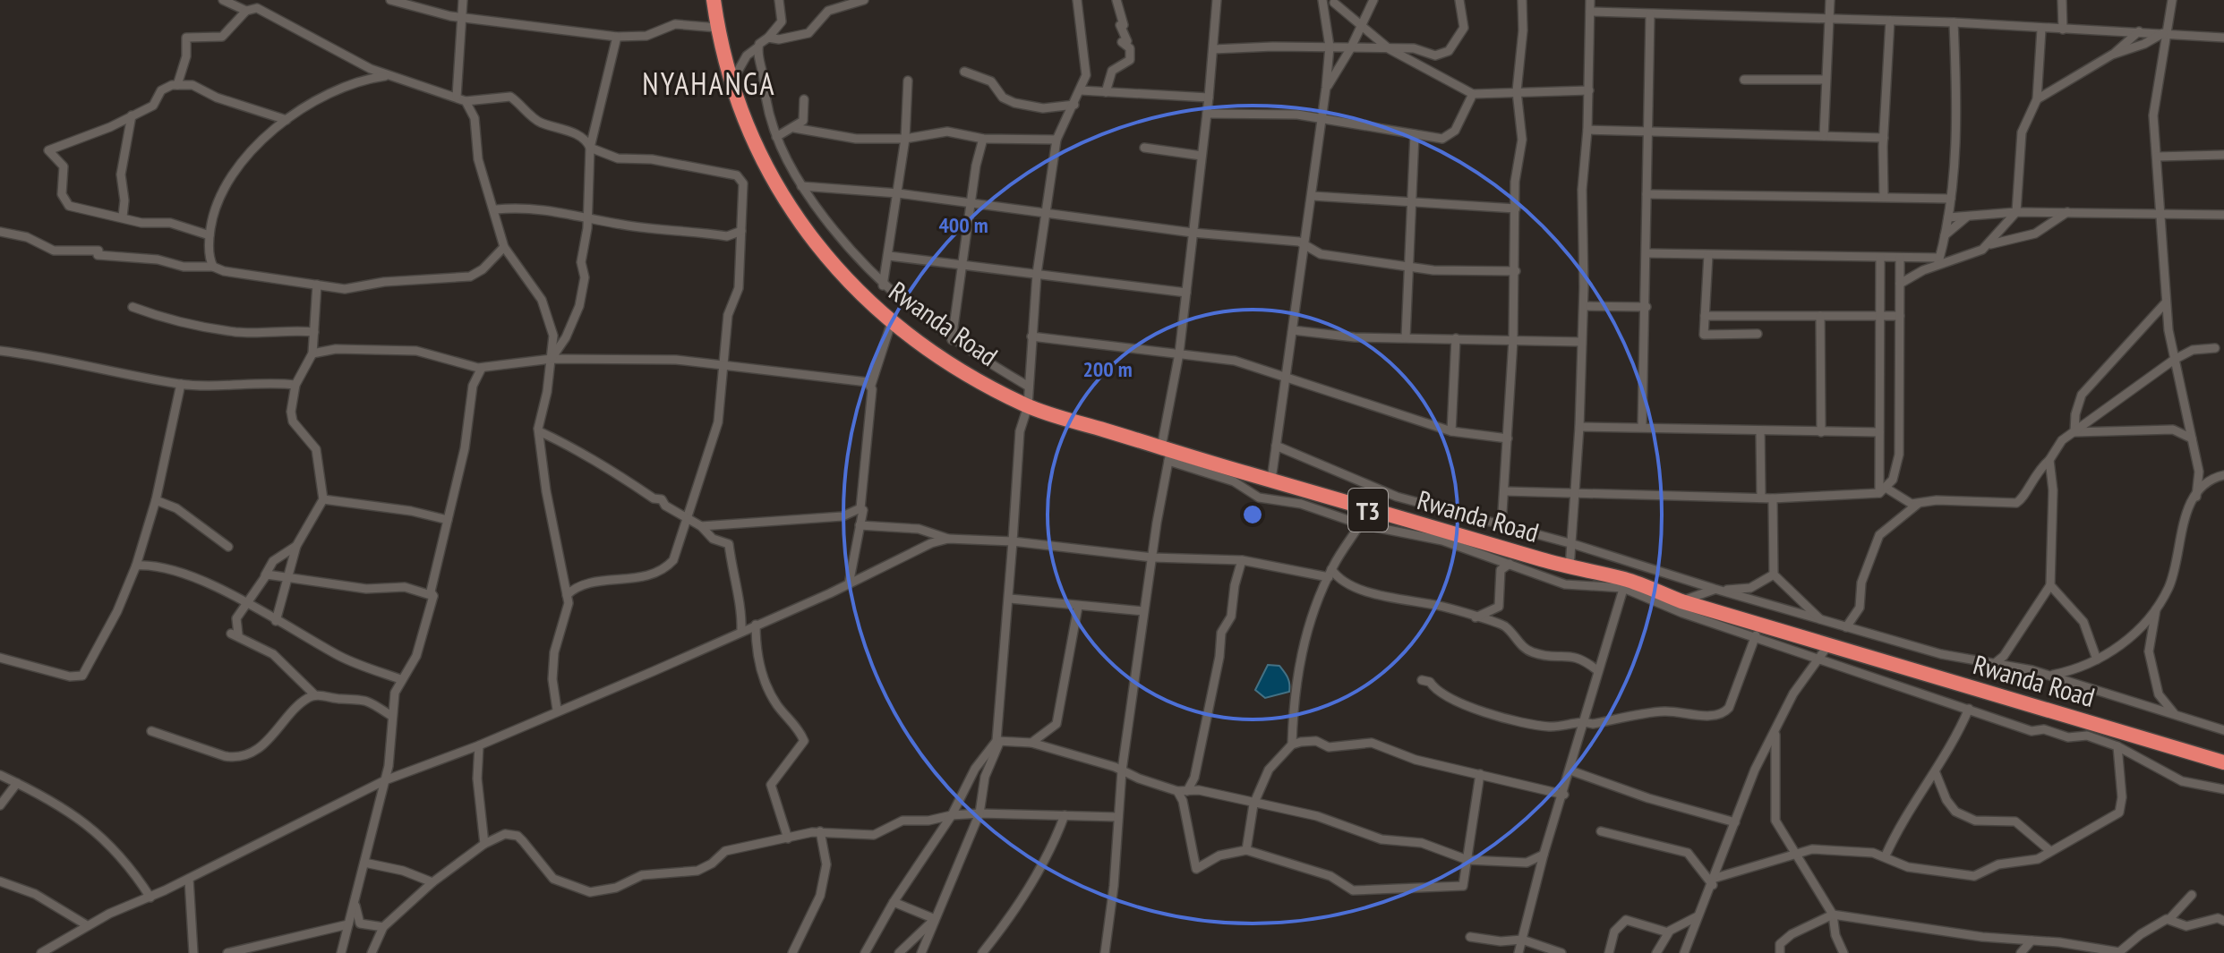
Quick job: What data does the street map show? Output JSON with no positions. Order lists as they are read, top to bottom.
{
  "streets": {
    "highway": ["Rwanda Road", "T3"]
  },
  "districts": ["NYAHANGA"],
  "rings": ["400 m", "200 m"]
}
